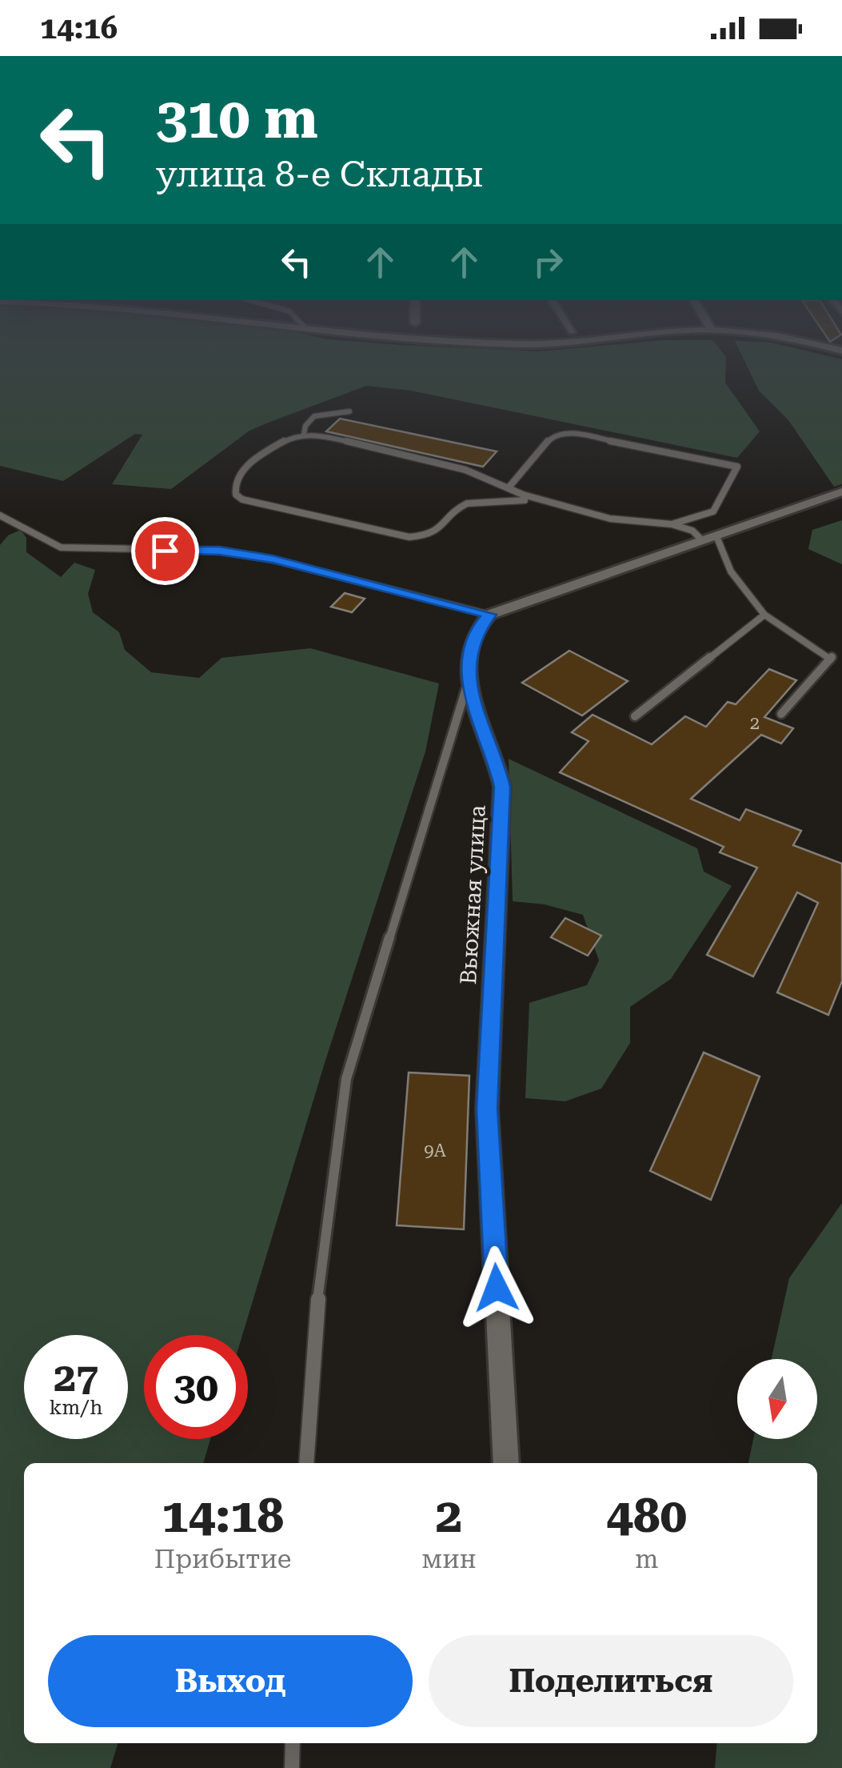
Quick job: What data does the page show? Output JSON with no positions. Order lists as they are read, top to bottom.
{
  "streets": {
    "street": ["Вьюжная улица"]
  },
  "house_numbers": ["2", "9А"],
  "north": "bottom",
  "page": {
    "status": "14:16",
    "turn": ["310 m", "улица 8-е Склады"],
    "speed": "27 km/h",
    "limit": "30",
    "eta": [
      "14:18",
      "Прибытие",
      "2",
      "мин",
      "480",
      "m"
    ],
    "buttons": ["Выход", "Поделиться"]
  }
}
